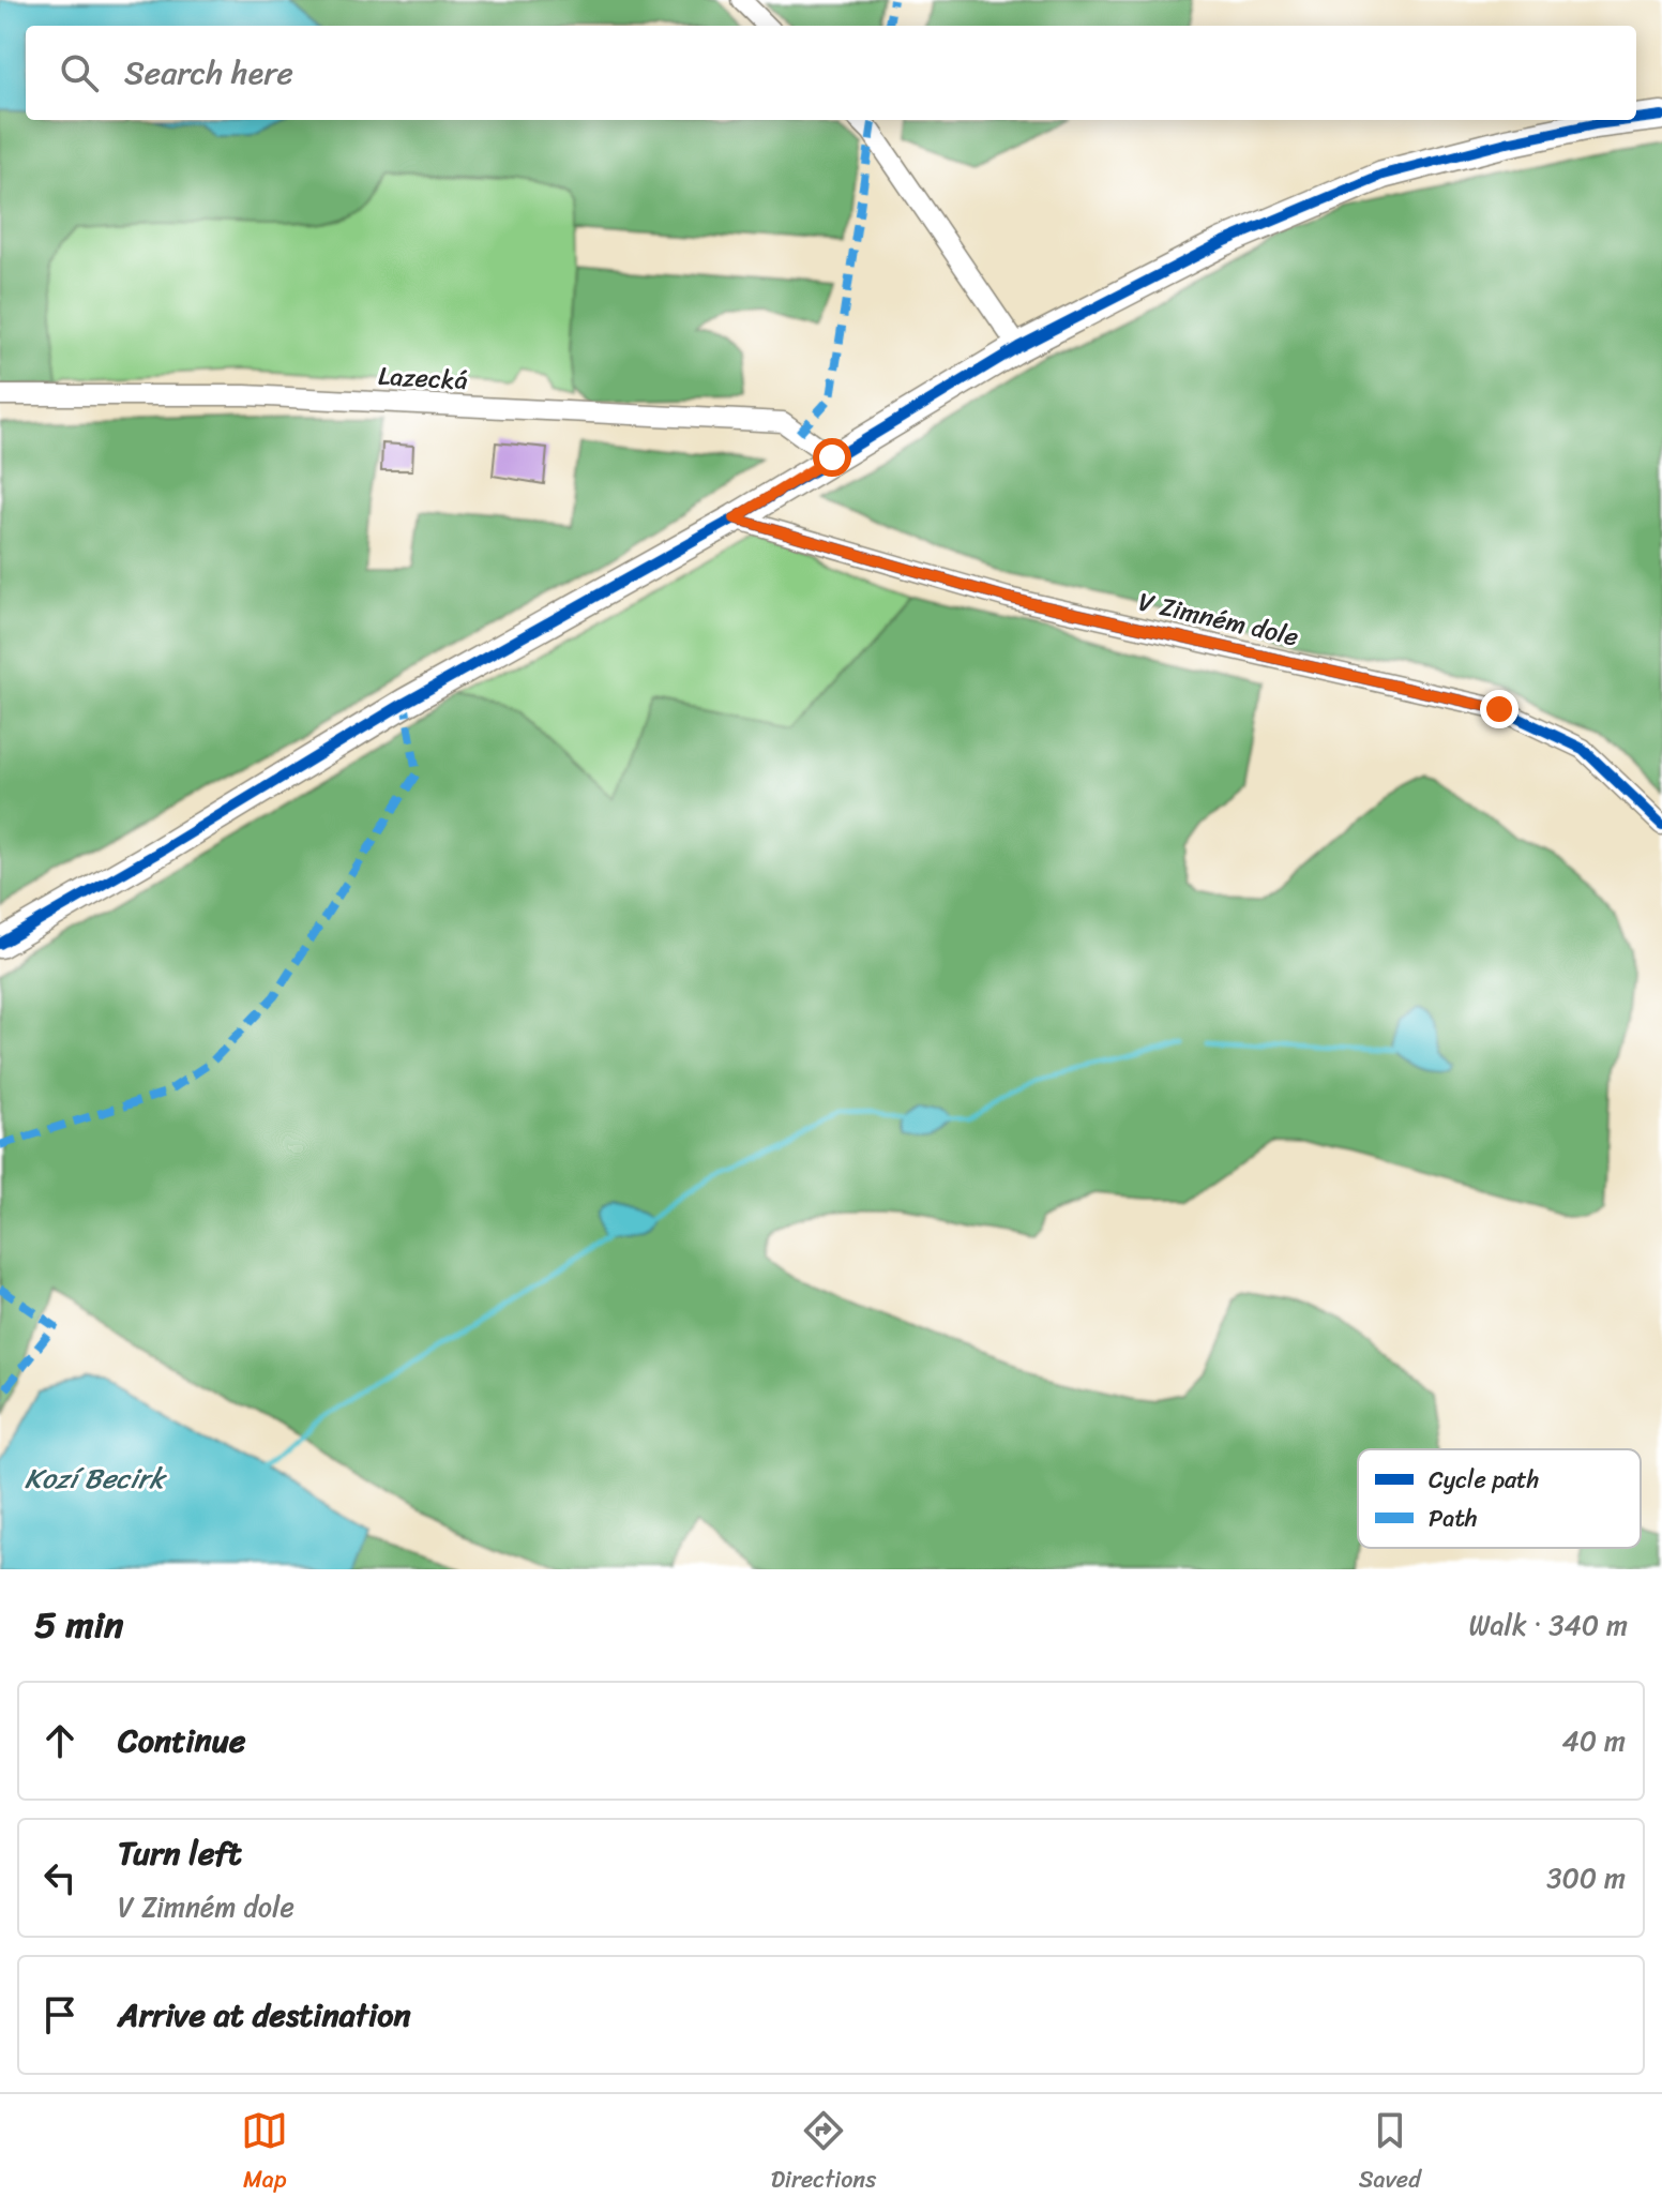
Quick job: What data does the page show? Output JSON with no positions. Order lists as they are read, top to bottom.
{
  "streets": {
    "street": ["Lazecká", "V Zimném dole"]
  },
  "water": ["Kozí Becirk"],
  "legend": ["Cycle path", "Path"],
  "page": {
    "search": "Search here",
    "heading": ["5 min", "Walk · 340 m"],
    "list": [
      ["Continue", "40 m"],
      ["Turn left", "V Zimném dole", "300 m"],
      "Arrive at destination"
    ],
    "nav": ["Map", "Directions", "Saved"]
  }
}
